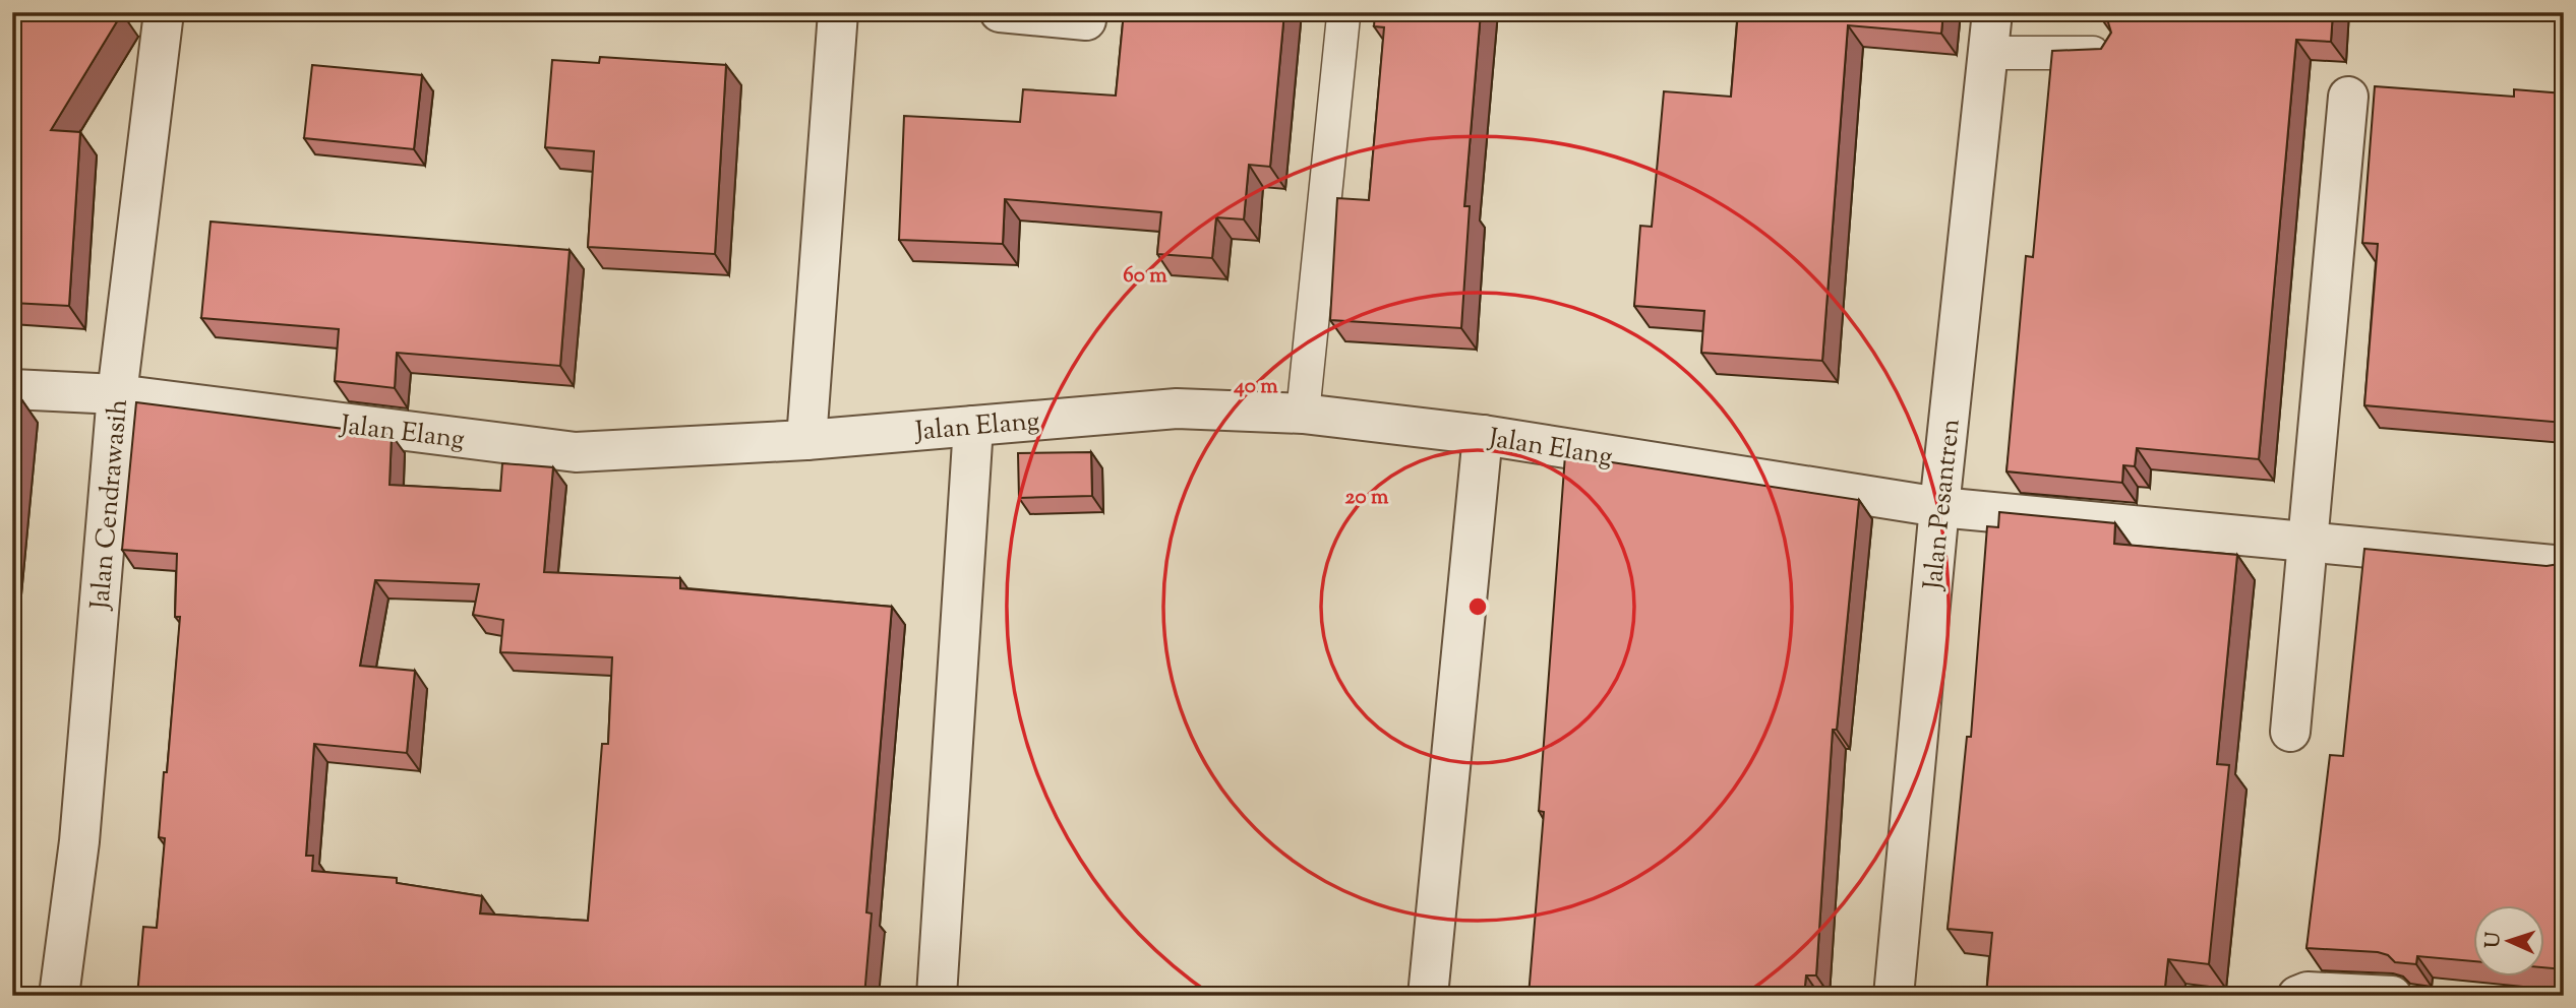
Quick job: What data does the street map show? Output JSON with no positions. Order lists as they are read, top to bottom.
{
  "streets": {
    "street": ["Jalan Elang", "Jalan Cendrawasih", "Jalan Pesantren"]
  },
  "crossings": [
    ["Jalan Elang", "Jalan Cendrawasih"],
    ["Jalan Elang", "Jalan Pesantren"]
  ],
  "north": "left",
  "rings": ["60 m", "40 m", "20 m"]
}
